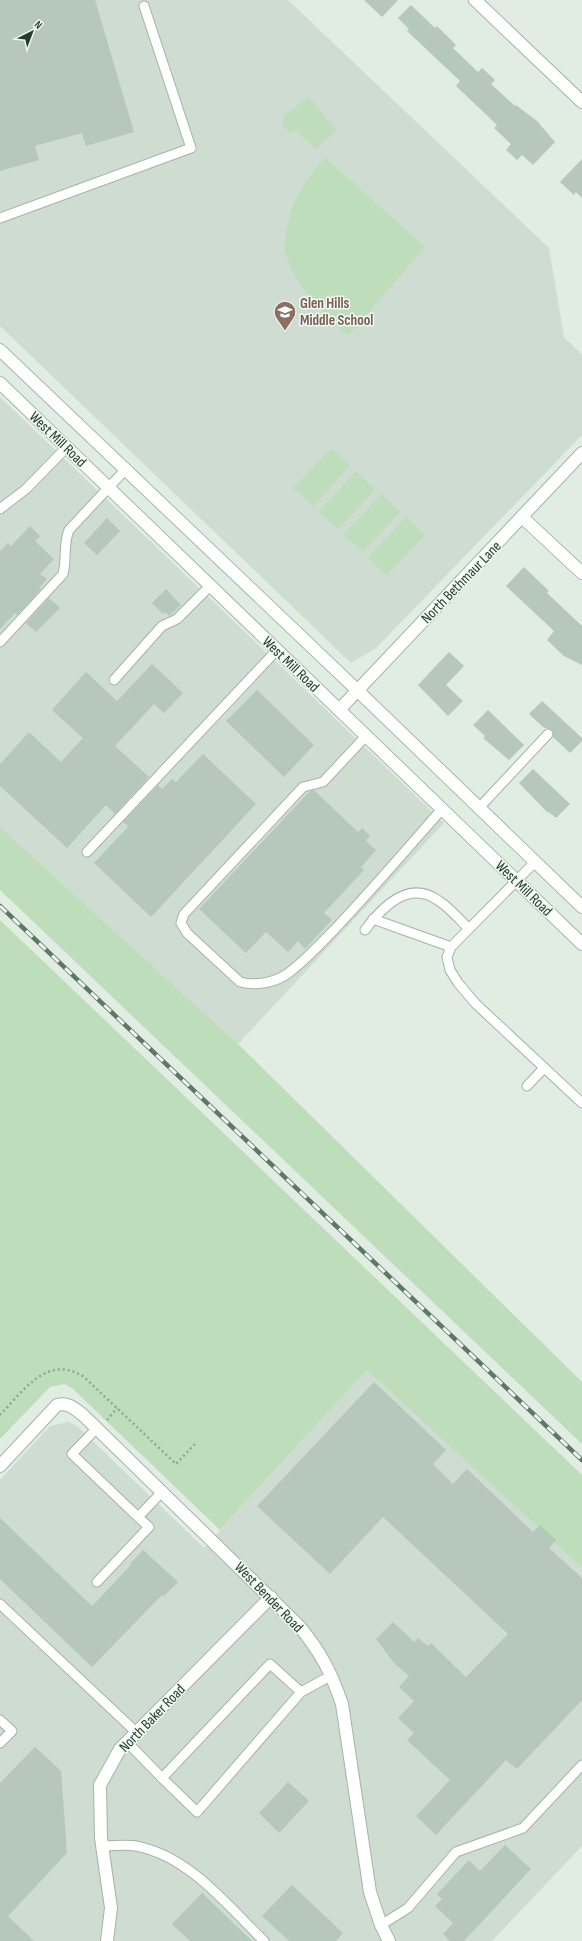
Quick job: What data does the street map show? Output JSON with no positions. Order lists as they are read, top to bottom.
{
  "streets": {
    "street": [
      "West Mill Road",
      "North Bethmaur Lane",
      "West Bender Road",
      "North Baker Road"
    ]
  },
  "crossings": [
    ["West Mill Road", "North Bethmaur Lane"],
    ["West Bender Road", "North Baker Road"]
  ],
  "places": {
    "school or university": ["Glen Hills Middle School"]
  },
  "north": "top right"
}
